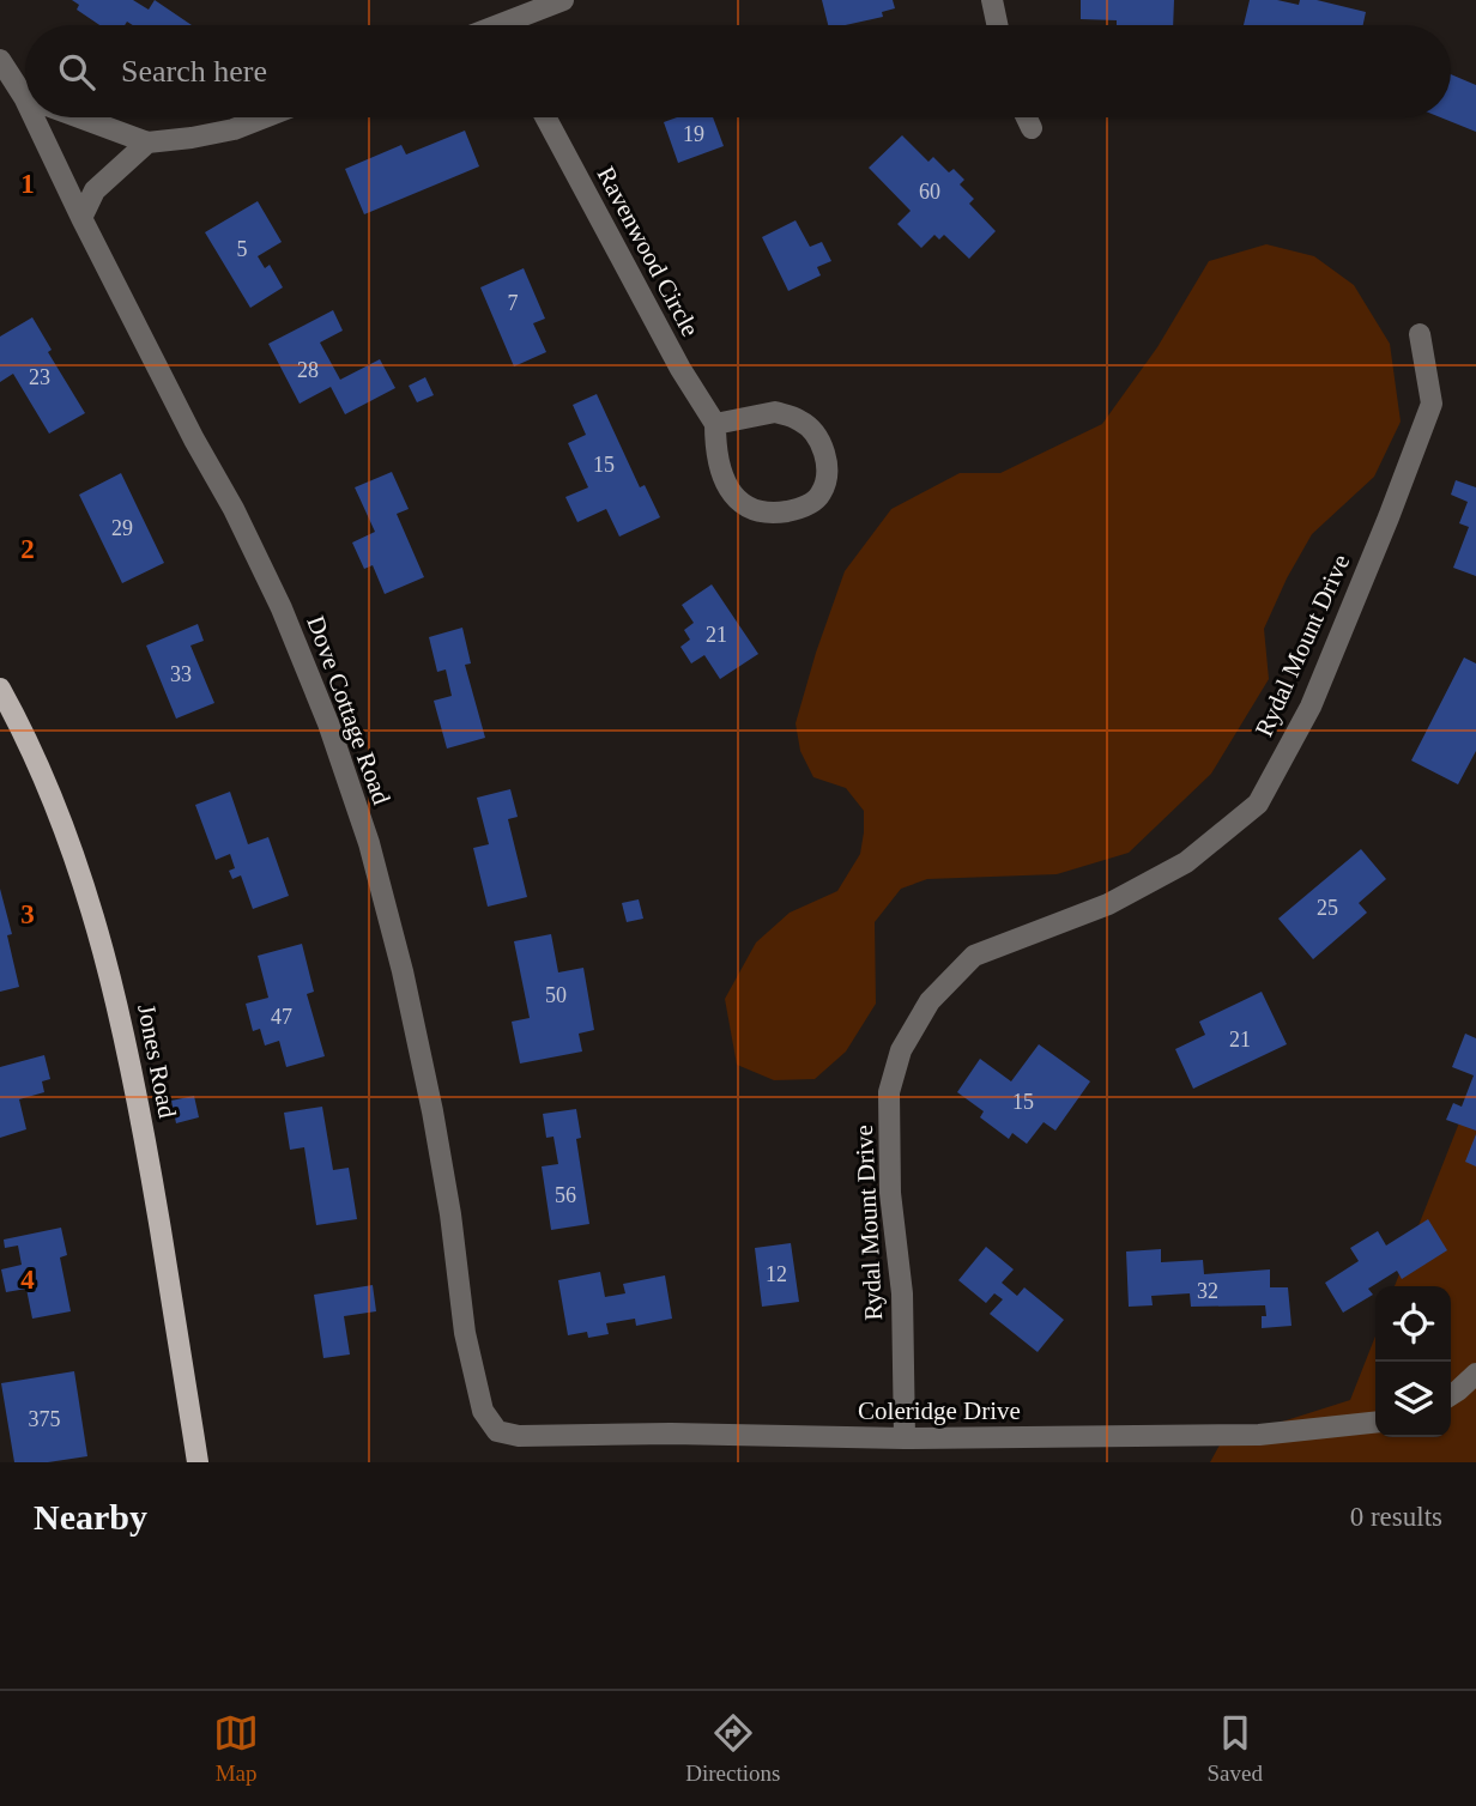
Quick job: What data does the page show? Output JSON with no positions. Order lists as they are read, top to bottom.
{
  "streets": {
    "main road": ["Jones Road"],
    "street": [
      "Ravenwood Circle",
      "Rydal Mount Drive",
      "Dove Cottage Road",
      "Coleridge Drive"
    ]
  },
  "crossings": [
    ["Rydal Mount Drive", "Coleridge Drive"],
    ["Dove Cottage Road", "Coleridge Drive"]
  ],
  "house_numbers": [
    "19",
    "60",
    "5",
    "7",
    "28",
    "23",
    "15",
    "29",
    "21",
    "33",
    "25",
    "50",
    "47",
    "21",
    "15",
    "56",
    "12",
    "32",
    "375"
  ],
  "page": {
    "search": "Search here",
    "heading": ["Nearby", "0 results"],
    "nav": ["Map", "Directions", "Saved"]
  },
  "grid": {
    "rows": [
      "1",
      "2",
      "3",
      "4"
    ]
  }
}
